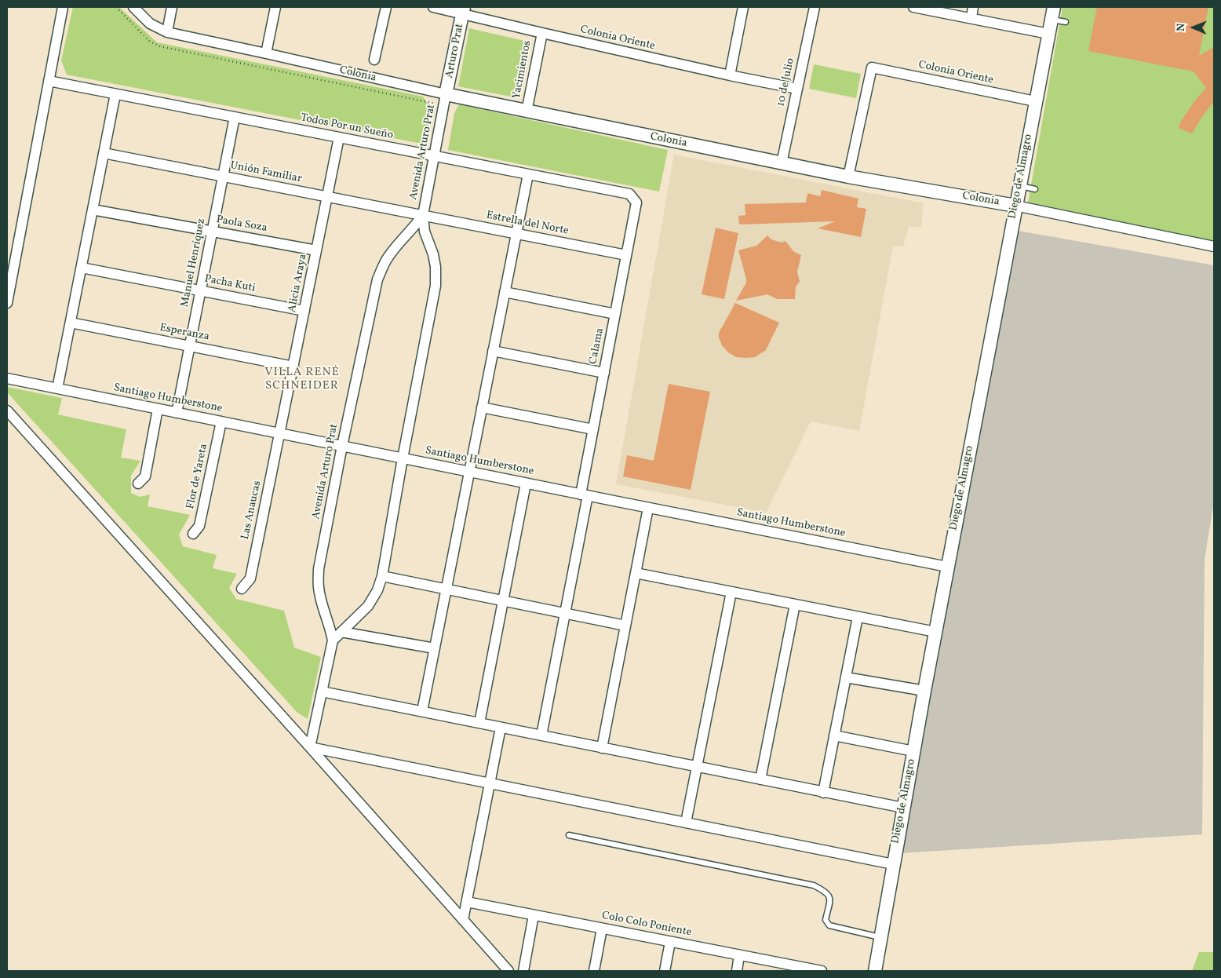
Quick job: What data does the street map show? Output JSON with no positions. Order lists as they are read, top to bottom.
{
  "streets": {
    "street": [
      "Colonia Oriente",
      "Arturo Prat",
      "Yacimientos",
      "Colonia",
      "10 de Julio",
      "Todos Por un Sueño",
      "Avenida Arturo Prat",
      "Unión Familiar",
      "Diego de Almagro",
      "Estrella del Norte",
      "Paola Soza",
      "Manuel Henríquez",
      "Alicia Araya",
      "Pacha Kuti",
      "Esperanza",
      "Calama",
      "Santiago Humberstone",
      "Flor de Yareta",
      "Las Anaucas",
      "Colo Colo Poniente"
    ]
  },
  "crossings": [
    ["Colonia Oriente", "Arturo Prat"],
    ["Colonia Oriente", "Yacimientos"],
    ["Colonia Oriente", "Colonia"],
    ["Colonia Oriente", "10 de Julio"],
    ["Colonia Oriente", "Diego de Almagro"],
    ["Arturo Prat", "Colonia"],
    ["Arturo Prat", "Avenida Arturo Prat"],
    ["Yacimientos", "Colonia"],
    ["Colonia", "10 de Julio"],
    ["Colonia", "Avenida Arturo Prat"],
    ["Colonia", "Diego de Almagro"],
    ["Todos Por un Sueño", "Avenida Arturo Prat"],
    ["Todos Por un Sueño", "Manuel Henríquez"],
    ["Todos Por un Sueño", "Alicia Araya"],
    ["Todos Por un Sueño", "Calama"],
    ["Avenida Arturo Prat", "Unión Familiar"],
    ["Avenida Arturo Prat", "Estrella del Norte"],
    ["Avenida Arturo Prat", "Santiago Humberstone"],
    ["Unión Familiar", "Estrella del Norte"],
    ["Unión Familiar", "Manuel Henríquez"],
    ["Unión Familiar", "Alicia Araya"],
    ["Diego de Almagro", "Santiago Humberstone"],
    ["Estrella del Norte", "Calama"],
    ["Paola Soza", "Manuel Henríquez"],
    ["Paola Soza", "Alicia Araya"],
    ["Manuel Henríquez", "Pacha Kuti"],
    ["Manuel Henríquez", "Esperanza"],
    ["Manuel Henríquez", "Santiago Humberstone"],
    ["Alicia Araya", "Pacha Kuti"],
    ["Alicia Araya", "Esperanza"],
    ["Alicia Araya", "Santiago Humberstone"],
    ["Alicia Araya", "Las Anaucas"],
    ["Calama", "Santiago Humberstone"],
    ["Santiago Humberstone", "Flor de Yareta"],
    ["Santiago Humberstone", "Las Anaucas"]
  ],
  "districts": ["VILLA RENÉ SCHNEIDER"],
  "north": "left"
}
